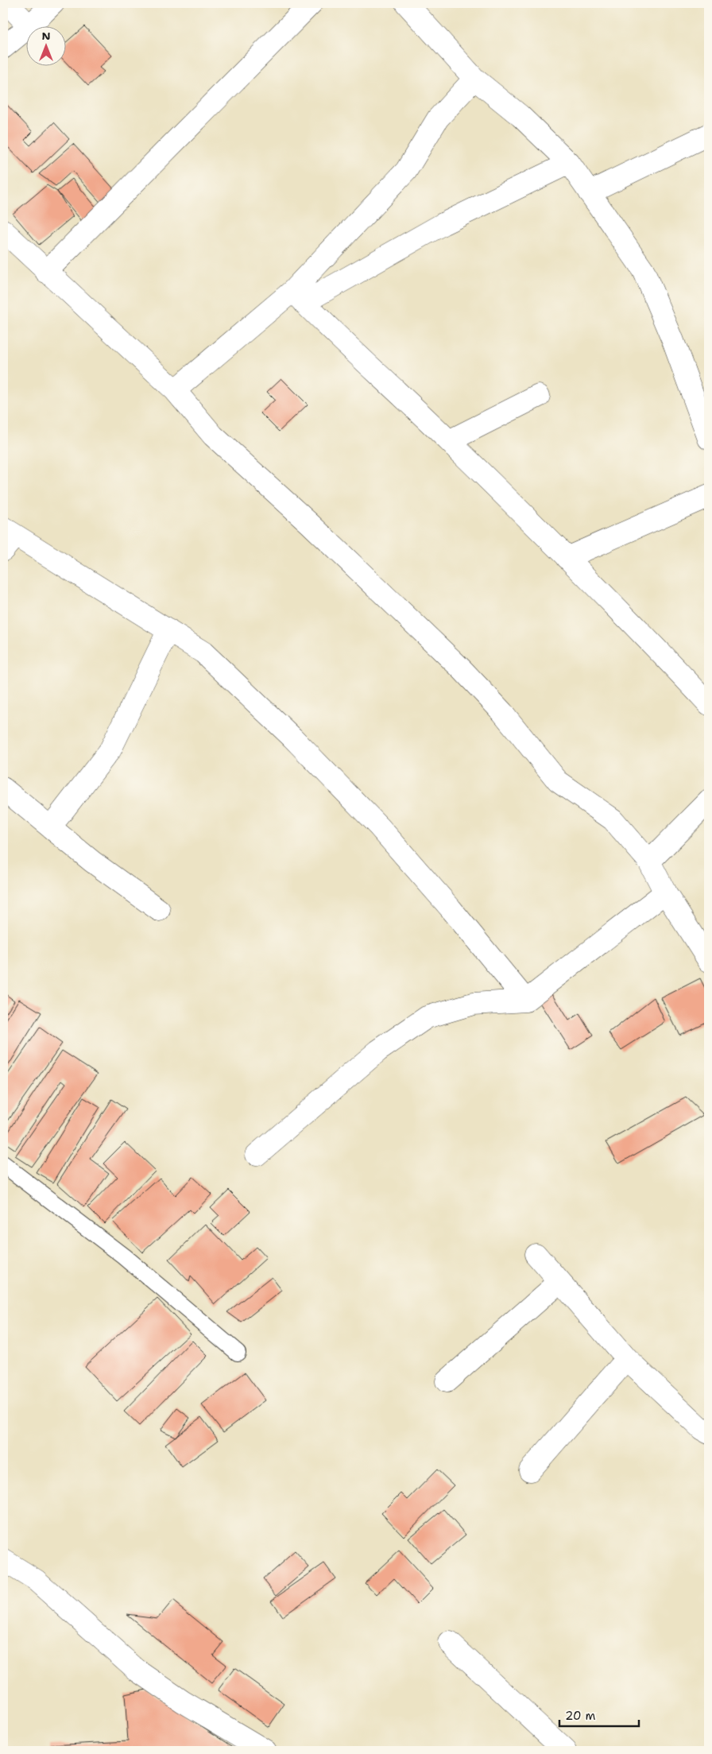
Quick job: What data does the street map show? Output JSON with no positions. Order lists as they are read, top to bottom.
{
  "scale_bar": "20 m",
  "north": "top"
}
